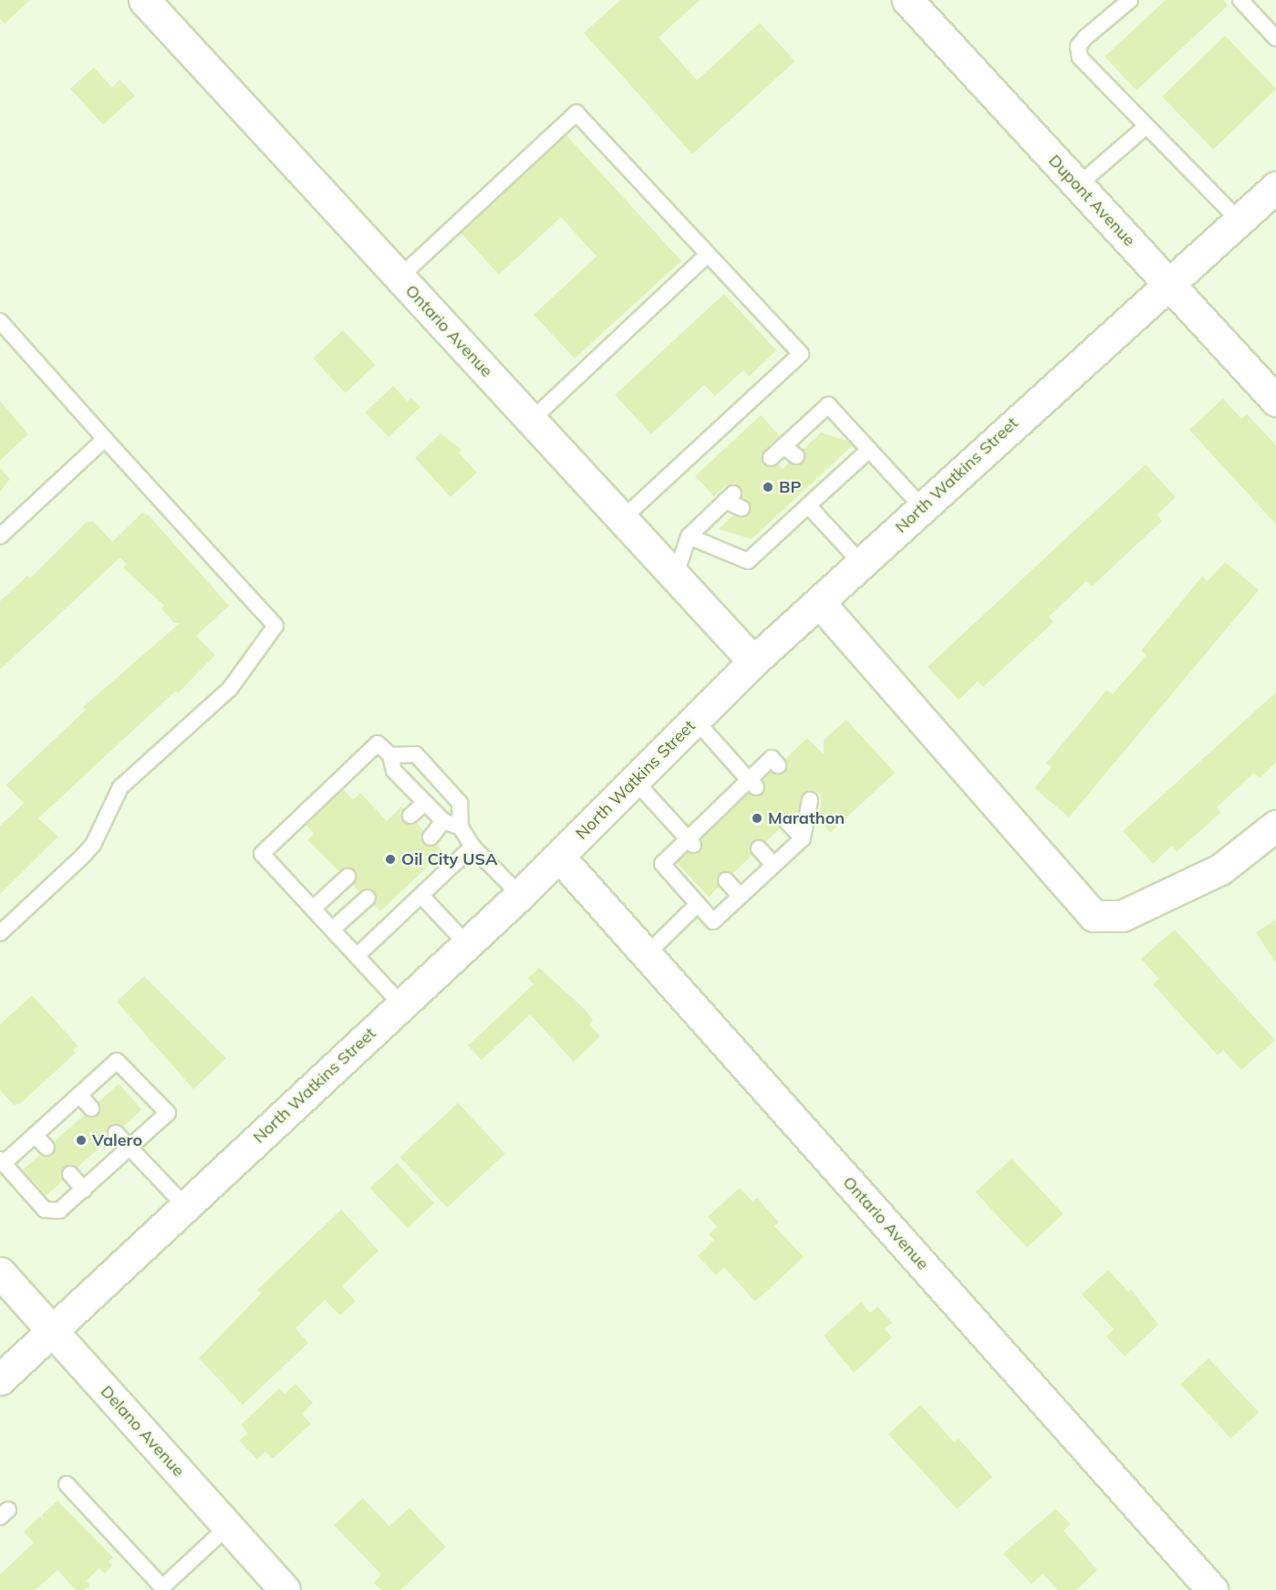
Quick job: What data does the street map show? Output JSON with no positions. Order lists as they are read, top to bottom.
{
  "streets": {
    "street": [
      "Dupont Avenue",
      "Ontario Avenue",
      "North Watkins Street",
      "Delano Avenue"
    ]
  },
  "crossings": [
    ["Dupont Avenue", "North Watkins Street"],
    ["Ontario Avenue", "North Watkins Street"],
    ["North Watkins Street", "Delano Avenue"]
  ],
  "places": [
    "BP",
    "Marathon",
    "Oil City USA",
    "Valero"
  ]
}
